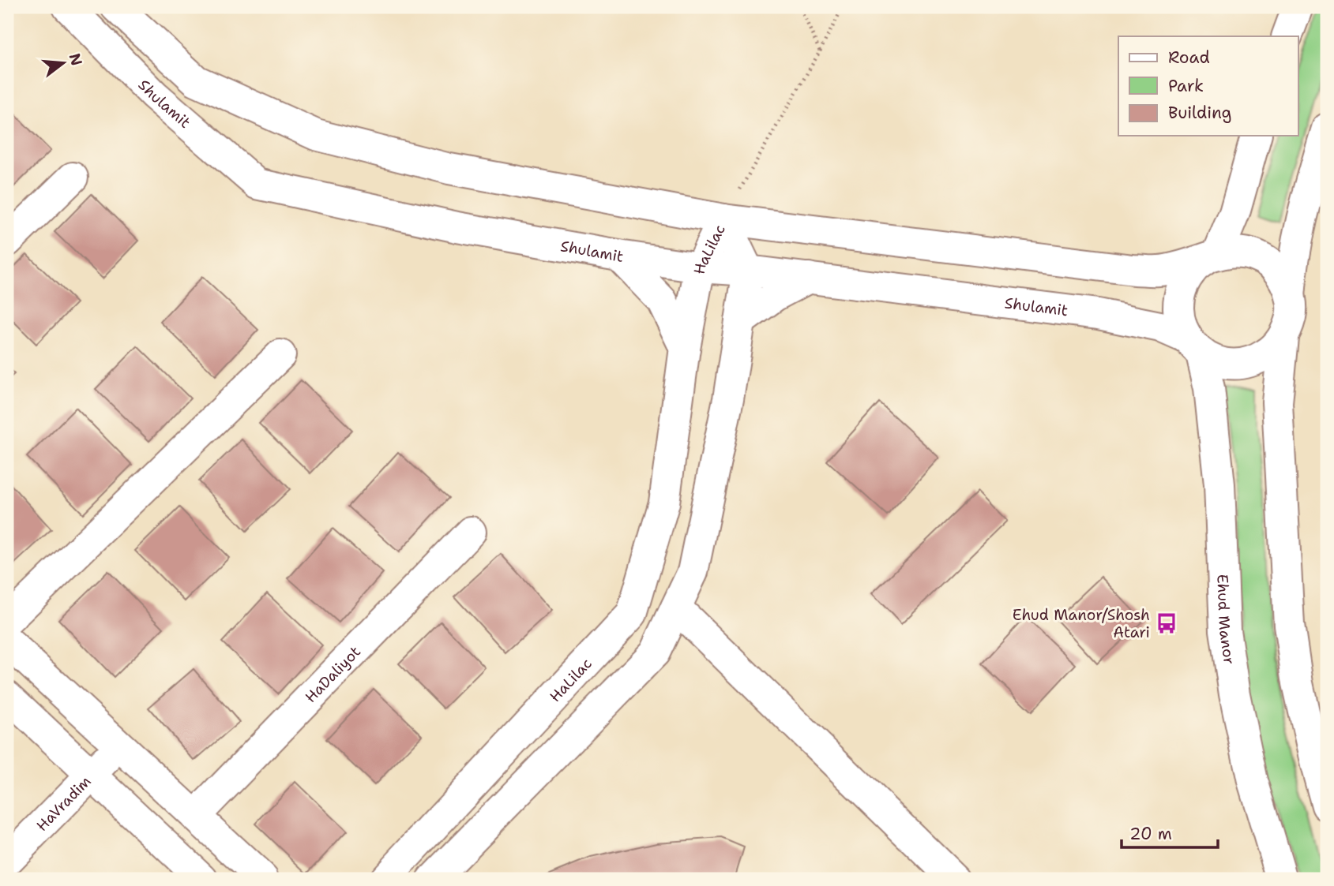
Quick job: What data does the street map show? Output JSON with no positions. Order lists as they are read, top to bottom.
{
  "streets": {
    "street": [
      "Shulamit",
      "HaLilac",
      "Ehud Manor",
      "HaDaliyot",
      "HaVradim"
    ]
  },
  "crossings": [
    ["Shulamit", "HaLilac"],
    ["Shulamit", "Ehud Manor"]
  ],
  "places": {
    "bus stop": ["Ehud Manor/Shosh Atari"]
  },
  "legend": ["Road", "Park", "Building"],
  "scale_bar": "20 m",
  "north": "right"
}
